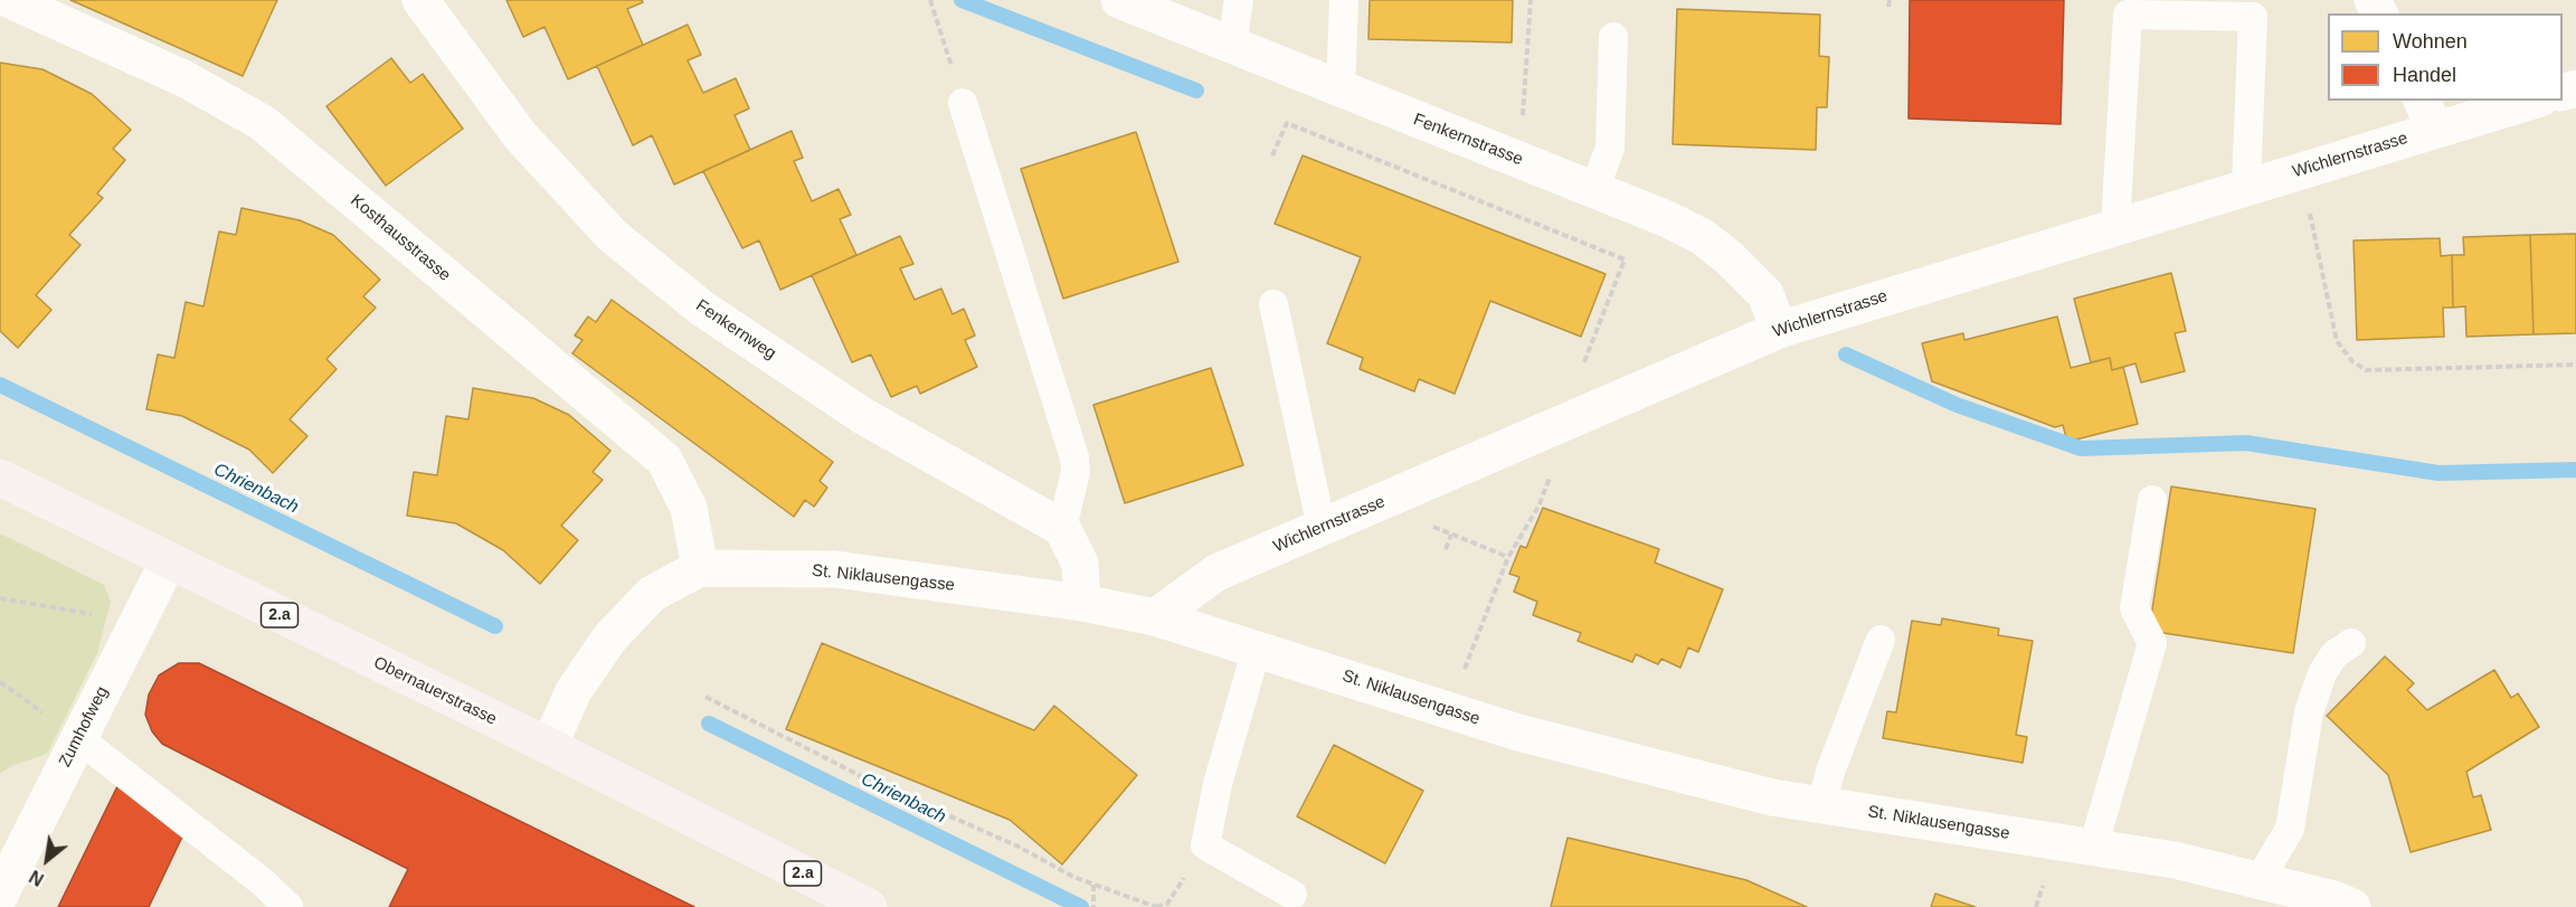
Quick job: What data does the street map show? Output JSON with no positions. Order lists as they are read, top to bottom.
{
  "streets": {
    "main road": ["2.a", "Obernauerstrasse"],
    "street": [
      "Fenkernstrasse",
      "Wichlernstrasse",
      "Kosthausstrasse",
      "Fenkernweg",
      "St. Niklausengasse",
      "Zumhofweg"
    ]
  },
  "crossings": [
    ["Fenkernstrasse", "Wichlernstrasse"],
    ["Wichlernstrasse", "St. Niklausengasse"],
    ["Kosthausstrasse", "St. Niklausengasse"],
    ["St. Niklausengasse", "Obernauerstrasse"],
    ["Obernauerstrasse", "Zumhofweg"]
  ],
  "water": ["Chrienbach"],
  "legend": ["Wohnen", "Handel"],
  "north": "bottom left"
}
